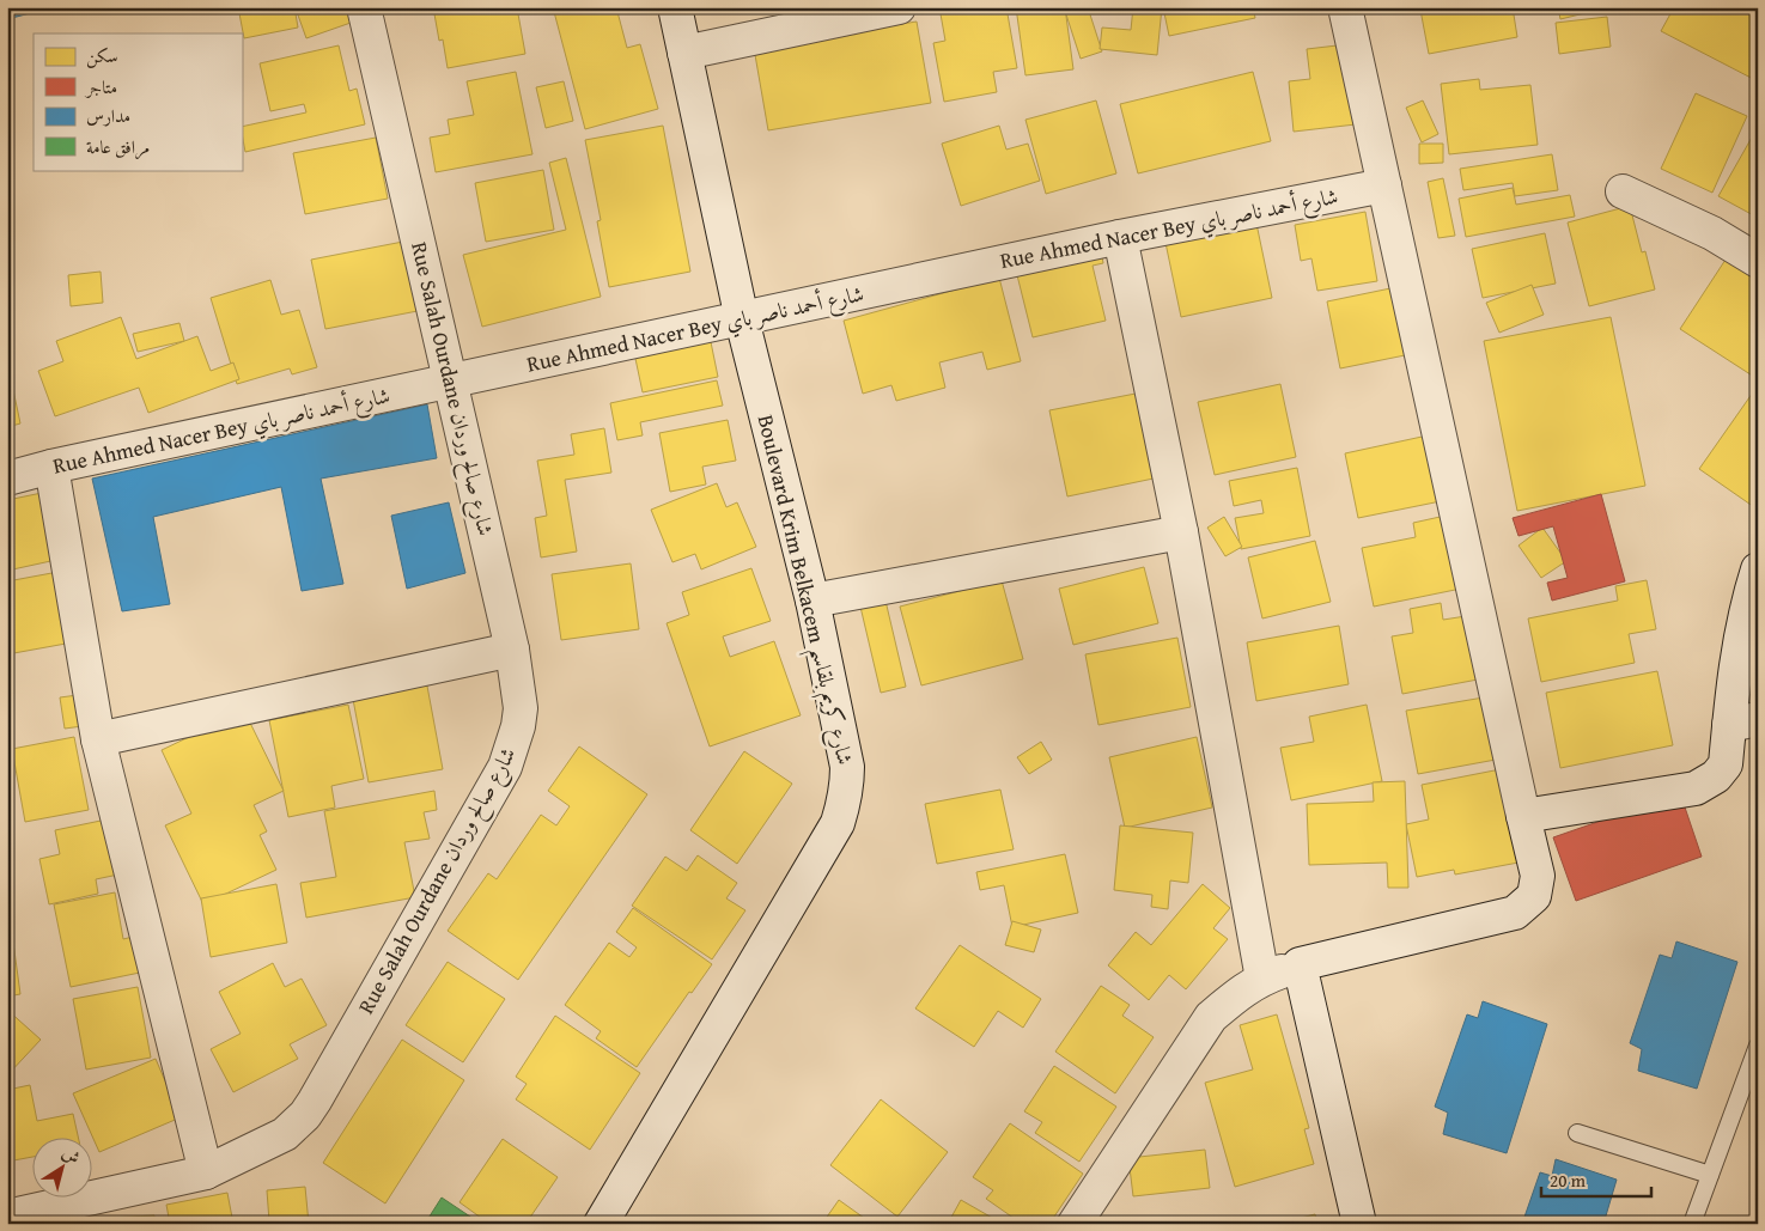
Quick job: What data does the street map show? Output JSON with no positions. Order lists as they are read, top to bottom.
{
  "streets": {
    "street": ["Rue Ahmed Nacer Bey شارع أحمد ناصر باي", "Rue Salah Ourdane شارع صالح وردان", "Boulevard Krim Belkacem شارع كريم بلقاسم"]
  },
  "crossings": [
    ["Rue Ahmed Nacer Bey شارع أحمد ناصر باي", "Rue Salah Ourdane شارع صالح وردان"],
    ["Rue Ahmed Nacer Bey شارع أحمد ناصر باي", "Boulevard Krim Belkacem شارع كريم بلقاسم"]
  ],
  "legend": [
    "سكن",
    "متاجر",
    "مدارس",
    "مرافق عامة"
  ],
  "scale_bar": "20 m",
  "north": "top right"
}
